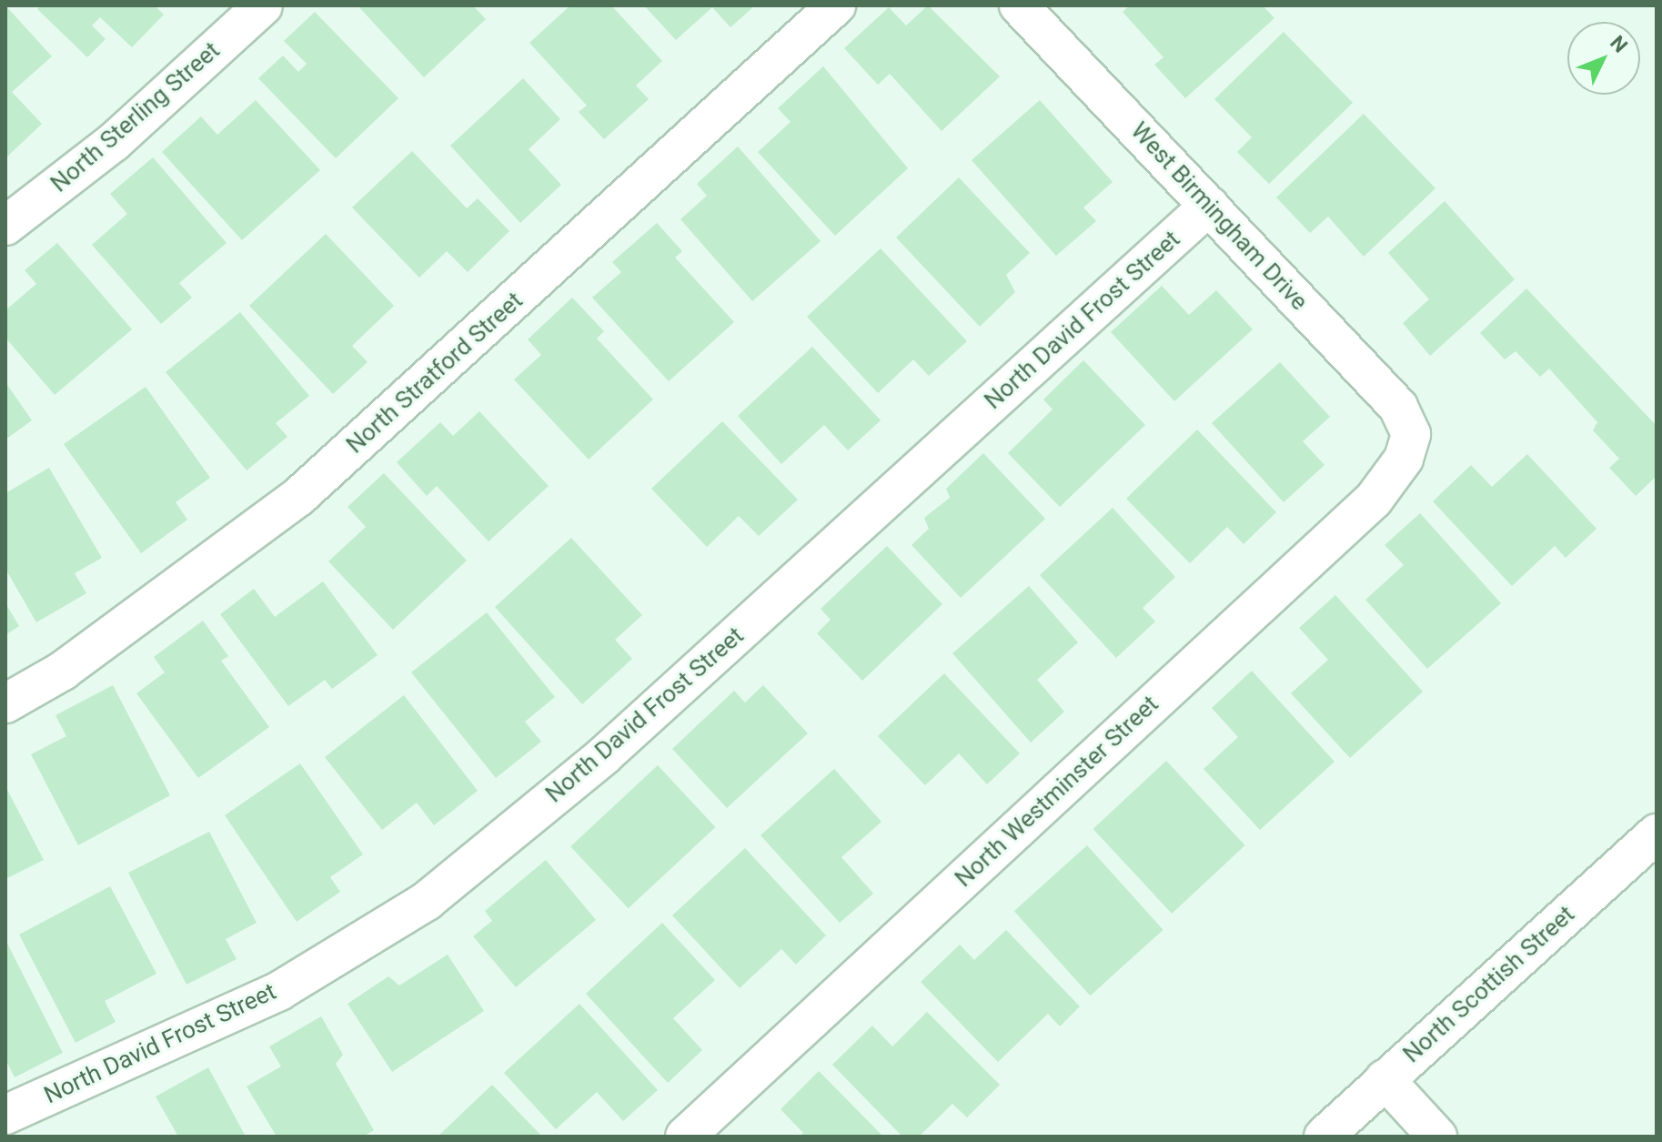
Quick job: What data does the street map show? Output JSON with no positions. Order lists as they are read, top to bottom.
{
  "streets": {
    "street": [
      "North Sterling Street",
      "West Birmingham Drive",
      "North David Frost Street",
      "North Stratford Street",
      "North Westminster Street",
      "North Scottish Street"
    ]
  },
  "crossings": [
    ["West Birmingham Drive", "North David Frost Street"],
    ["West Birmingham Drive", "North Westminster Street"]
  ],
  "north": "top right"
}
